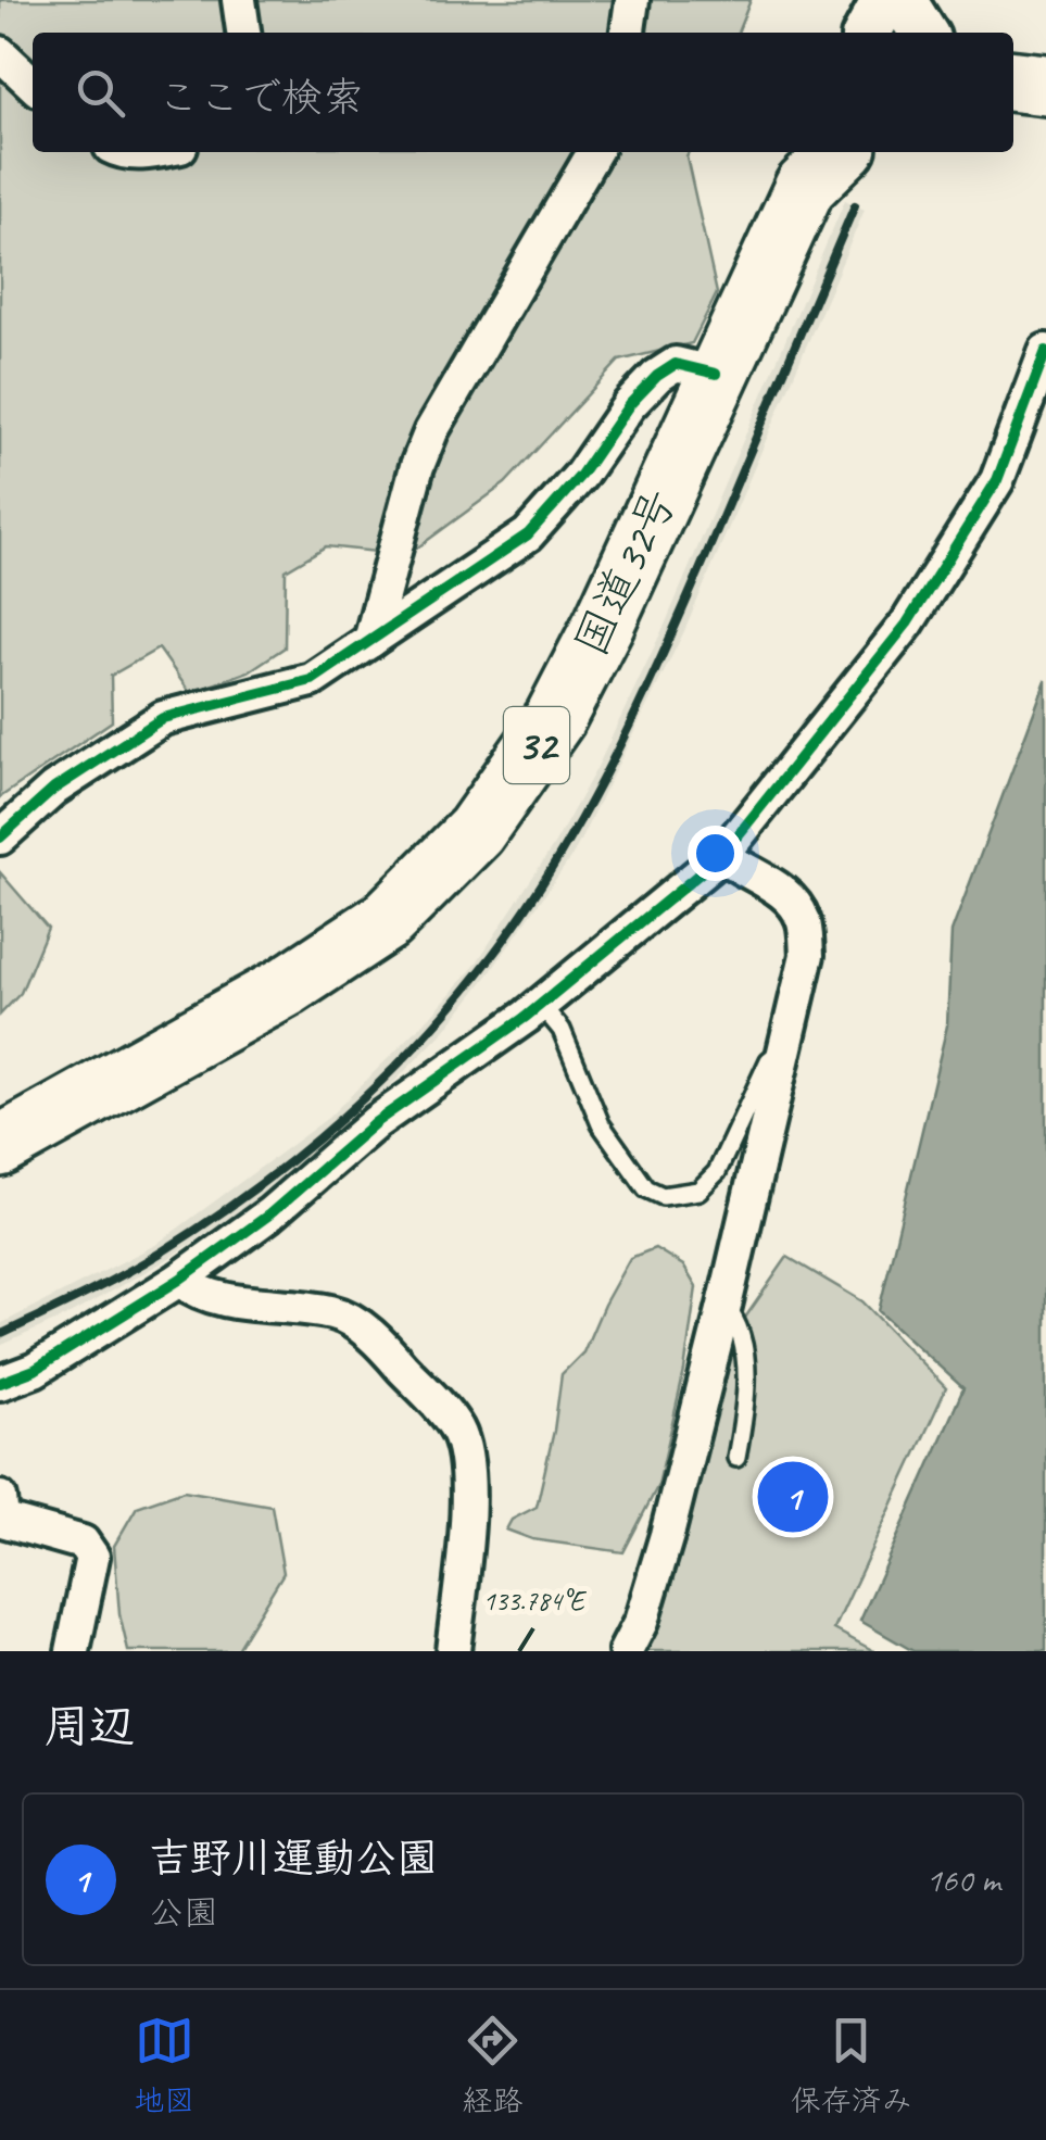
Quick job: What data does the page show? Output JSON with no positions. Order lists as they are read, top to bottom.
{
  "streets": {
    "highway": ["国道32号", "32"]
  },
  "page": {
    "search": "ここで検索",
    "pins": "1",
    "heading": "周辺",
    "list": [
      {
        "mark": "1",
        "name": "吉野川運動公園",
        "note": "公園",
        "value": "160 m"
      }
    ],
    "nav": ["地図", "経路", "保存済み"]
  },
  "coordinates": ["133.784°E"]
}
